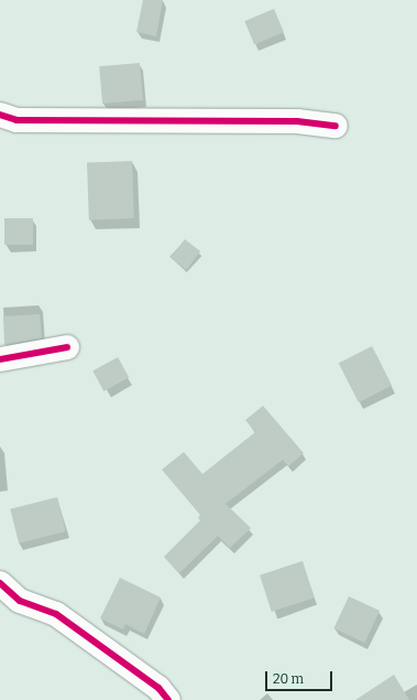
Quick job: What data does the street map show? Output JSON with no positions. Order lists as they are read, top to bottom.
{
  "scale_bar": "20 m"
}
